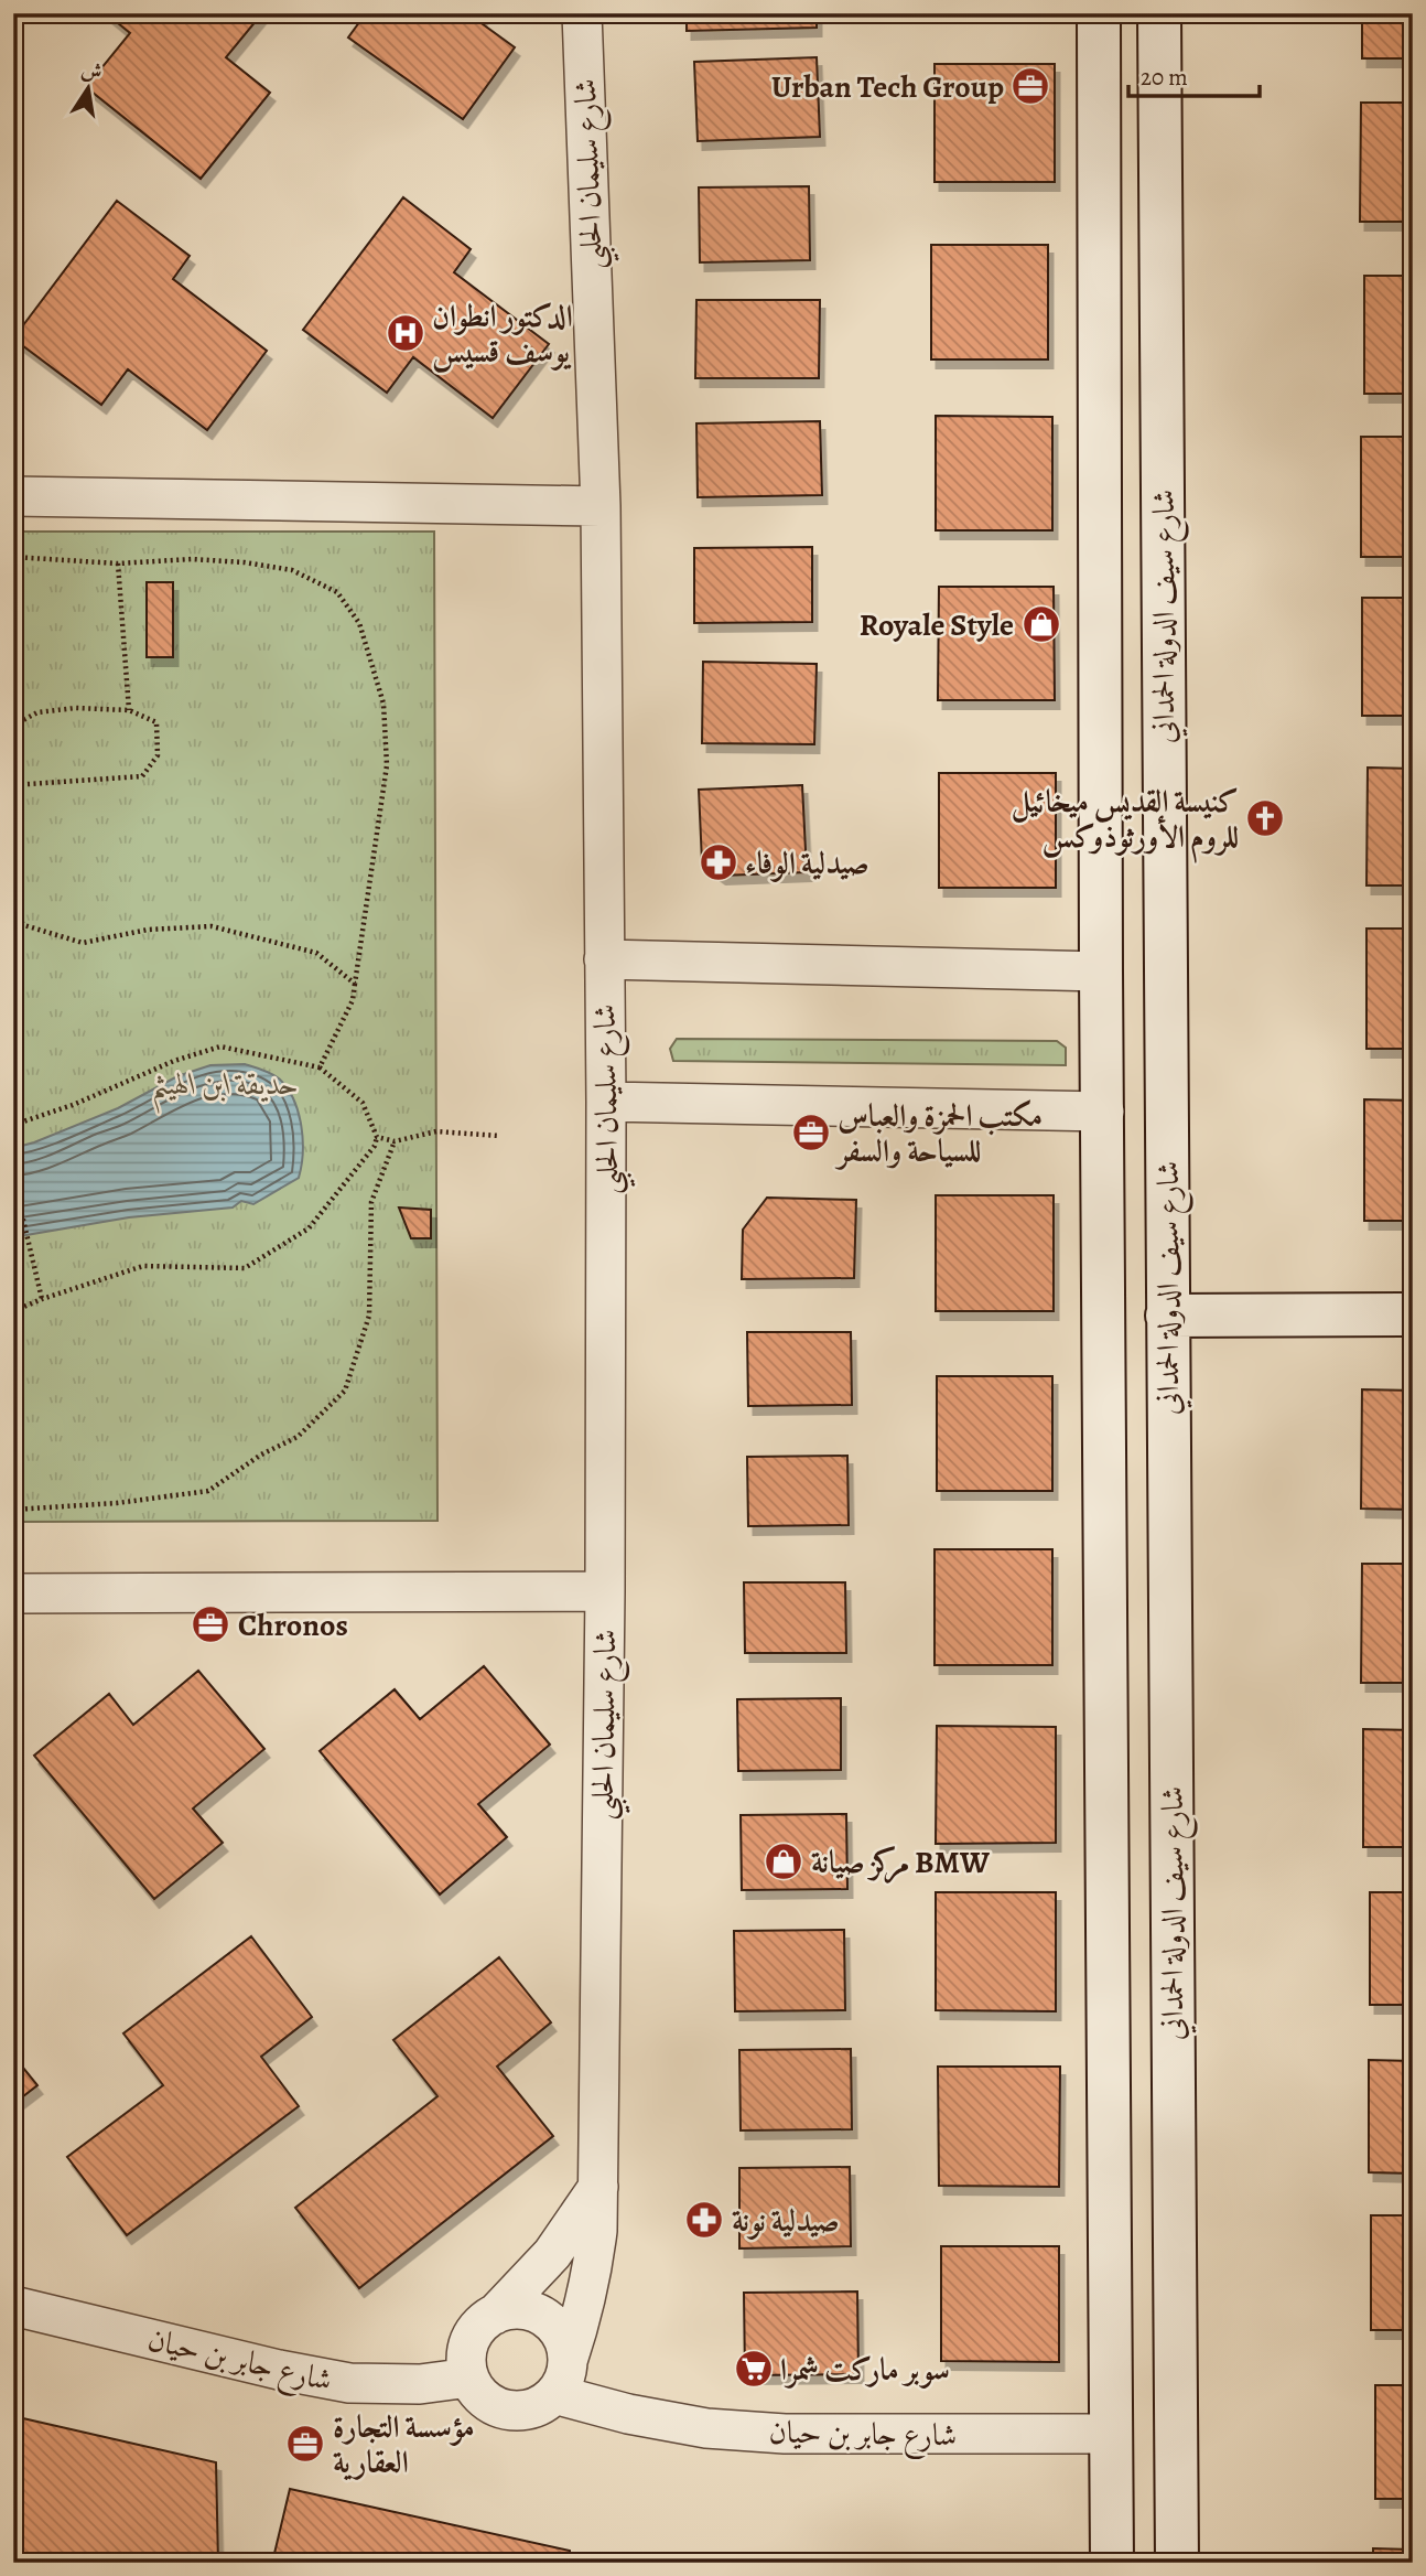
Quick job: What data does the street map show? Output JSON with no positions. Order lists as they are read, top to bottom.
{
  "streets": {
    "main road": ["شارع سيف الدولة الحمداني", "شارع جابر بن حيان"],
    "street": ["شارع سليمان الحلبي"]
  },
  "crossings": [
    ["شارع سليمان الحلبي", "شارع جابر بن حيان"],
    ["شارع سيف الدولة الحمداني", "شارع جابر بن حيان"]
  ],
  "parks": ["حديقة ابن الهيثم"],
  "places": {
    "office": [
      "Urban Tech Group",
      "مكتب الحمزة والعباس للسياحة والسفر",
      "Chronos",
      "مؤسسة التجارة العقارية"
    ],
    "hospital": ["الدكتور انطوان يوسف قسيس"],
    "shop": ["Royale Style", "مركز صيانة BMW"],
    "church": ["كنيسة القديس ميخائيل للروم الأورثوذوكس"],
    "pharmacy": ["صيدلية الوفاء", "صيدلية نونة"],
    "supermarket": ["سوبر ماركت شمرا"]
  },
  "scale_bar": "20 m",
  "north": "top"
}
